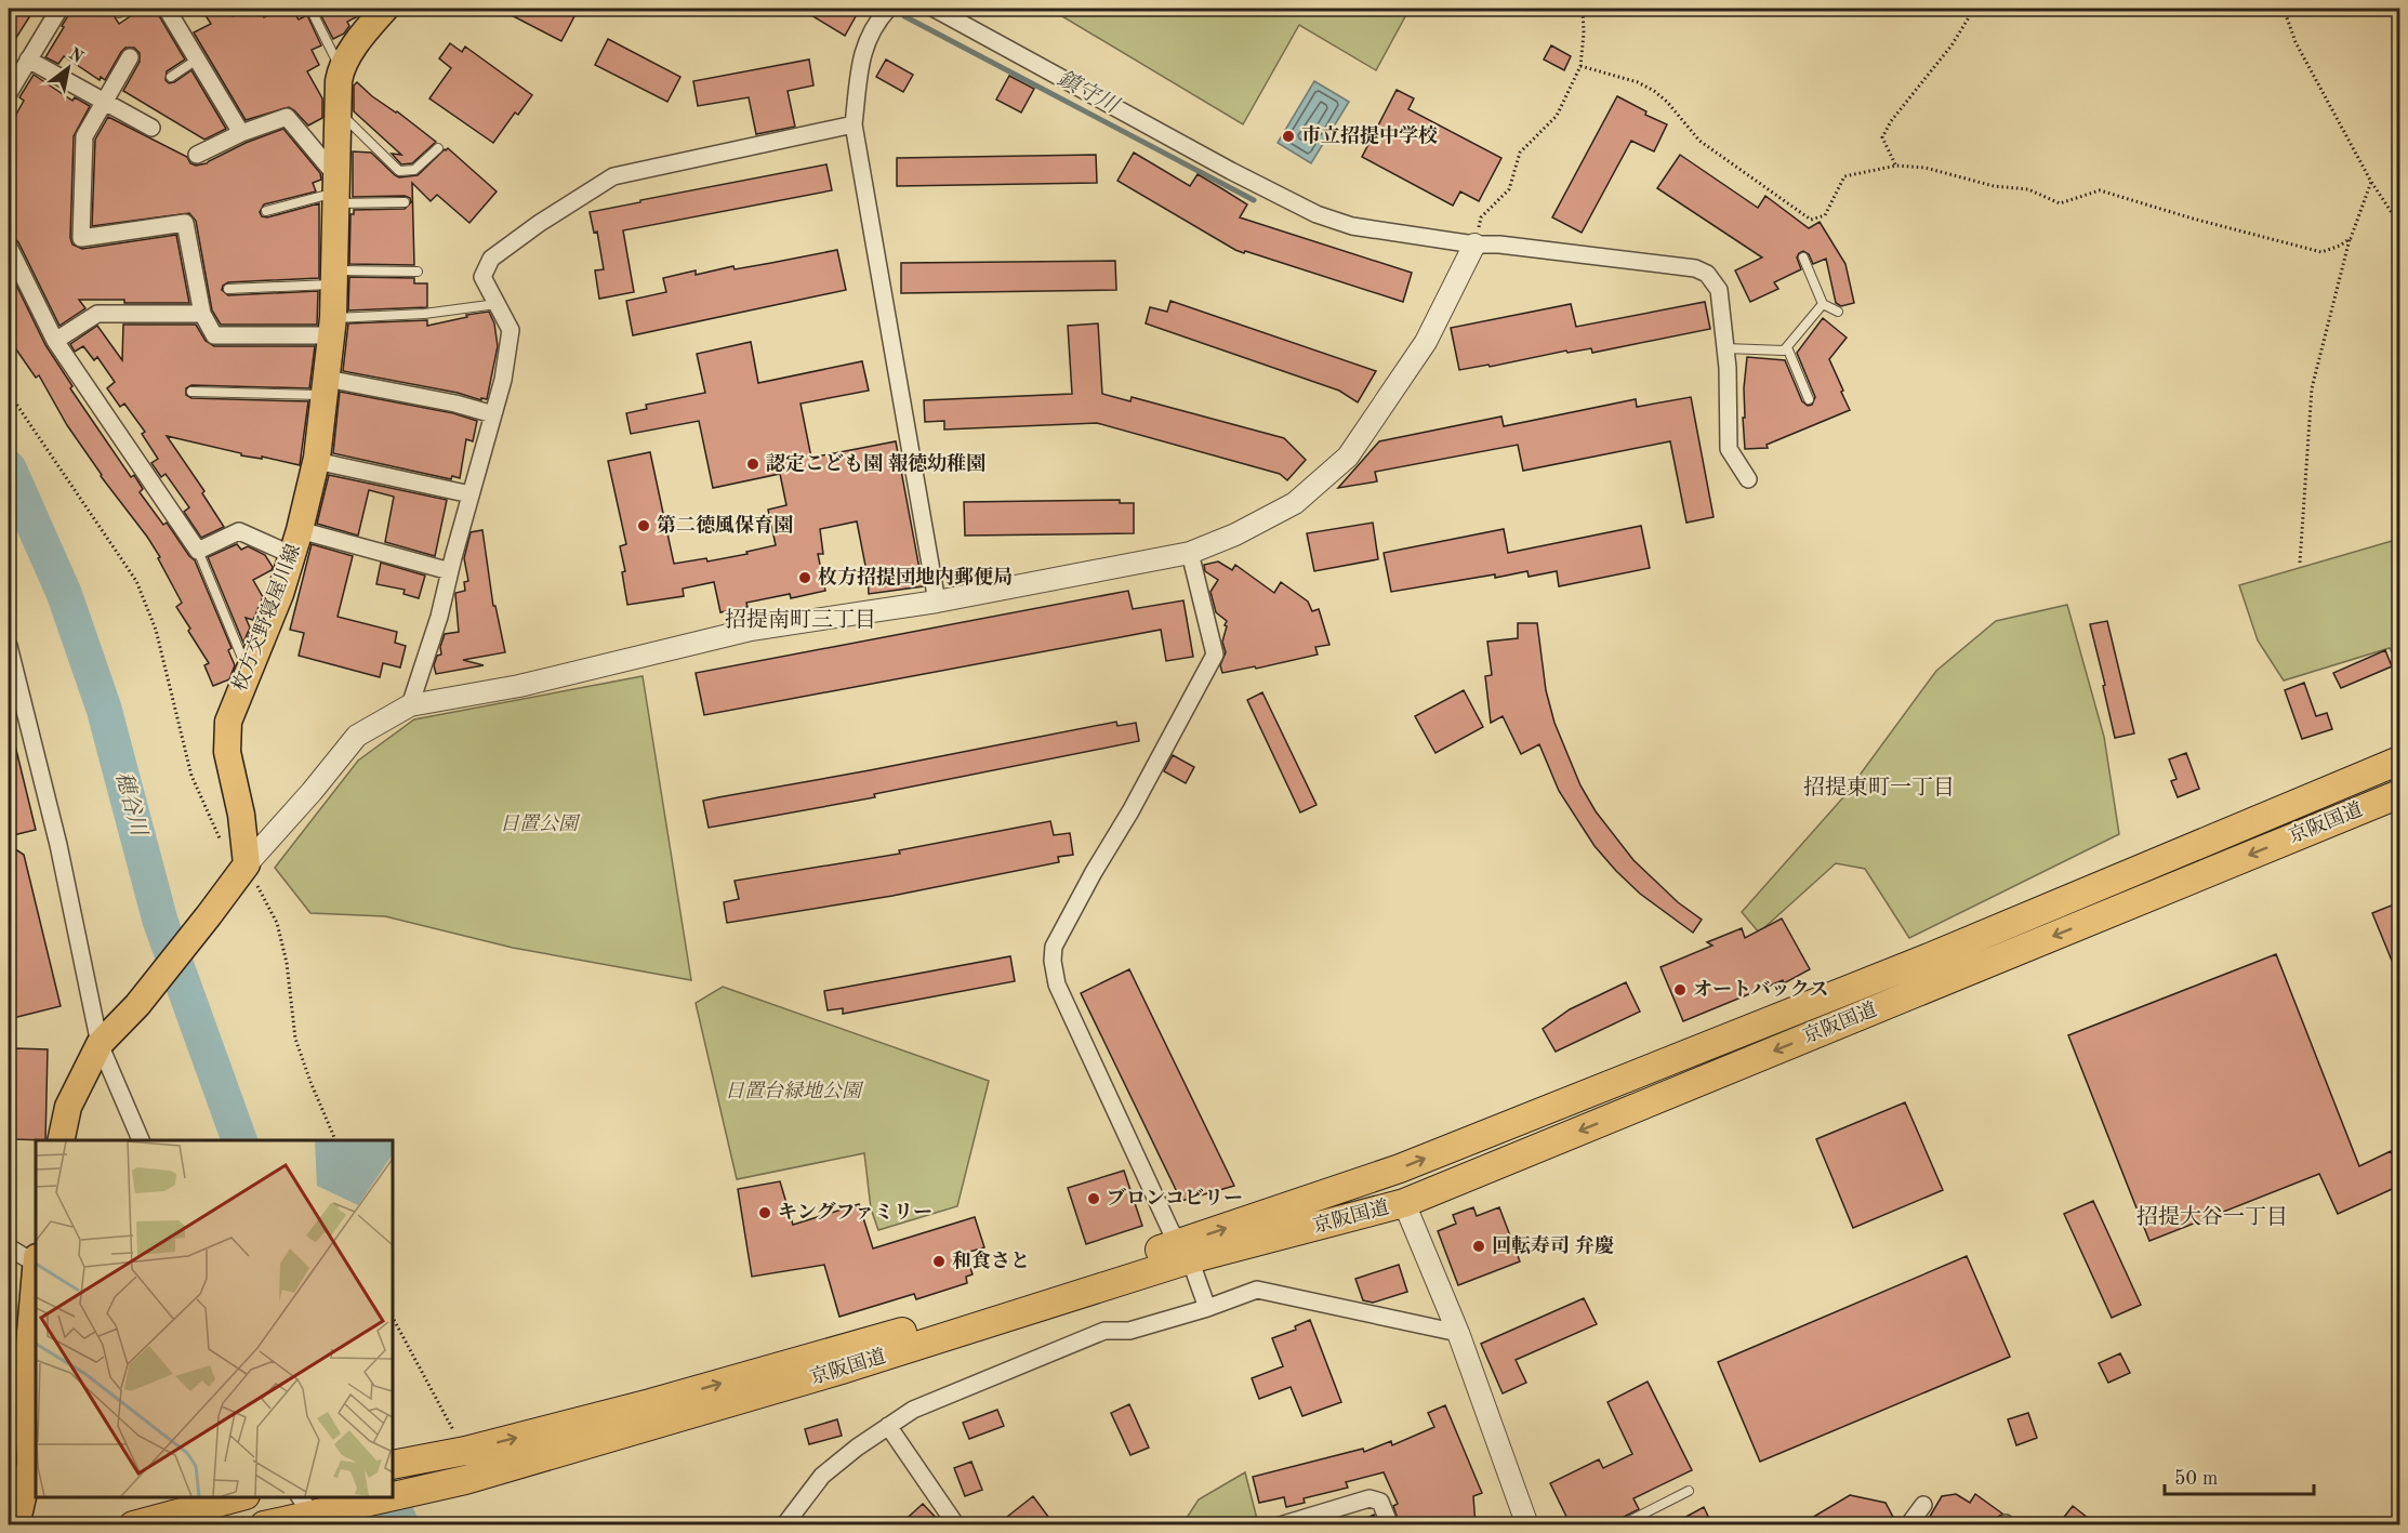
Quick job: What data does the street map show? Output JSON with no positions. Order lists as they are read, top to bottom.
{
  "streets": {
    "highway": ["京阪国道"],
    "main road": ["枚方交野寝屋川線"]
  },
  "districts": ["招提南町三丁目", "招提東町一丁目", "招提大谷一丁目"],
  "water": ["鎮守川", "穂谷川"],
  "parks": ["日置公園", "日置台緑地公園"],
  "places": [
    "市立招提中学校",
    "認定こども園 報徳幼稚園",
    "第二徳風保育園",
    "枚方招提団地内郵便局",
    "オートバックス",
    "ブロンコビリー",
    "キングファミリー",
    "回転寿司 弁慶",
    "和食さと"
  ],
  "scale_bar": "50 m",
  "north": "top right"
}
